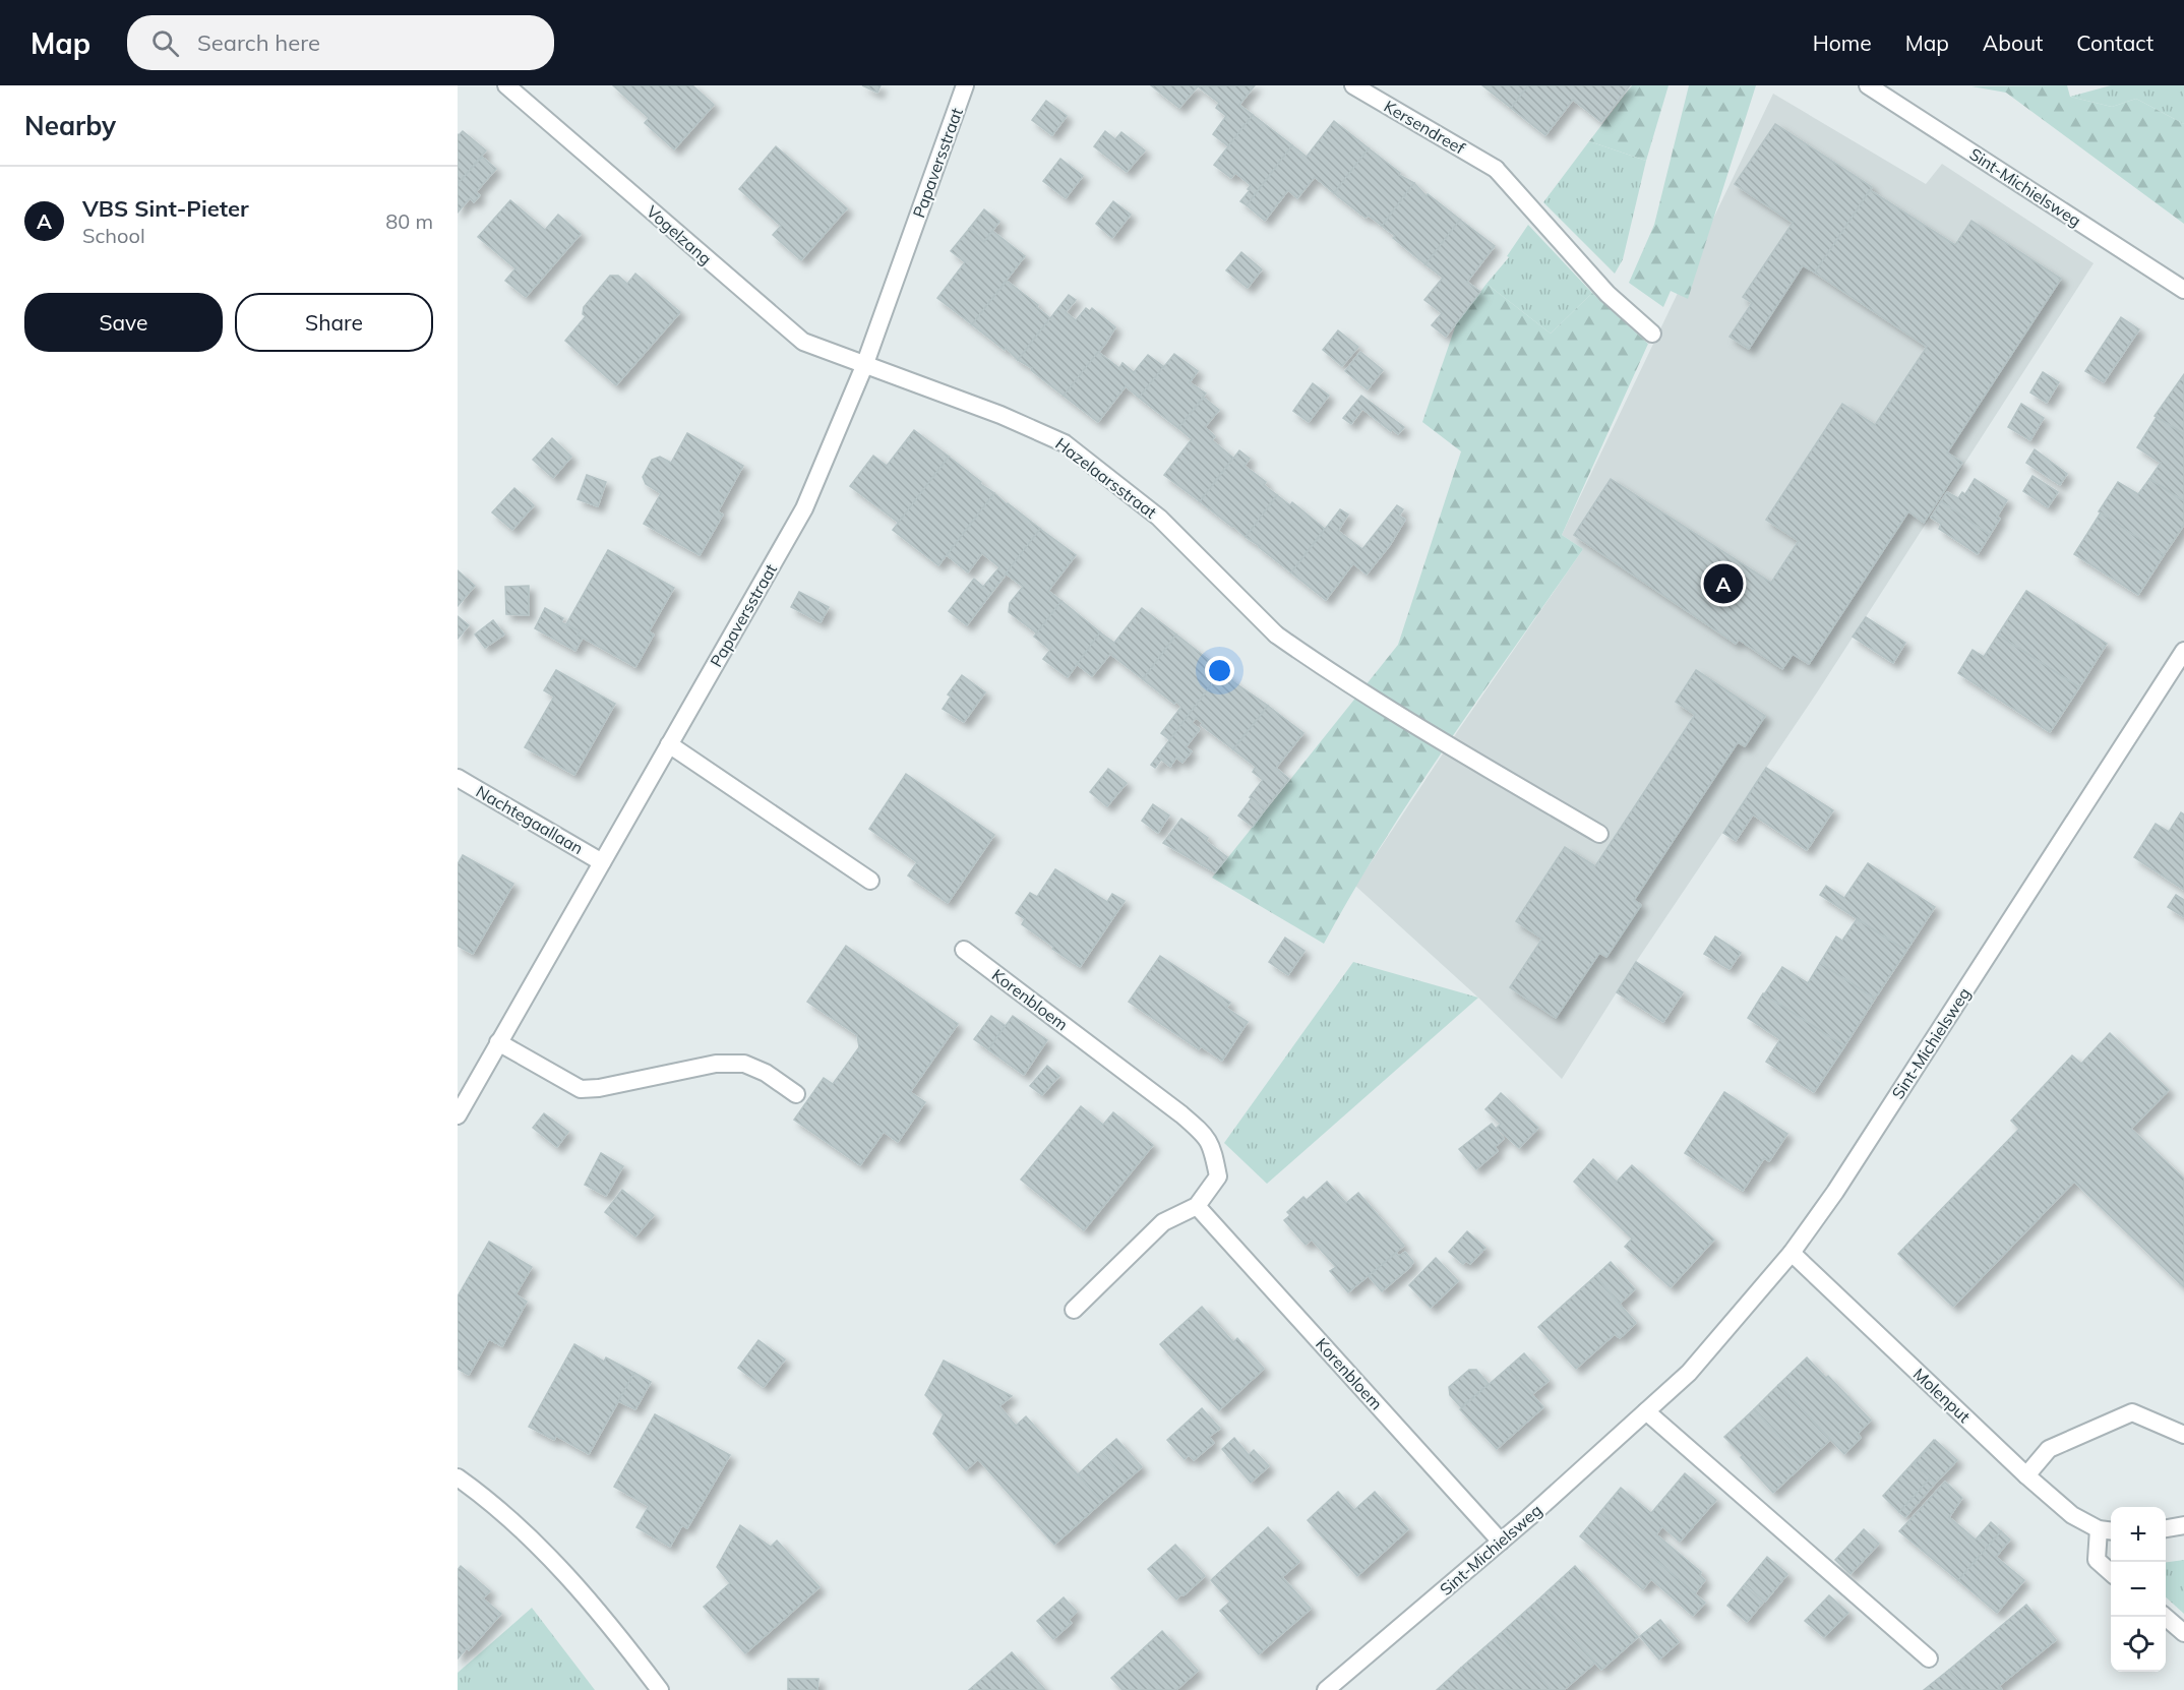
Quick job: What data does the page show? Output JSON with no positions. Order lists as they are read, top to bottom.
{
  "streets": {
    "street": [
      "Kersendreef",
      "Papaversstraat",
      "Sint-Michielsweg",
      "Vogelzang",
      "Hazelaarsstraat",
      "Nachtegaallaan",
      "Korenbloem",
      "Molenput"
    ]
  },
  "crossings": [
    ["Papaversstraat", "Vogelzang"],
    ["Papaversstraat", "Hazelaarsstraat"],
    ["Papaversstraat", "Nachtegaallaan"],
    ["Sint-Michielsweg", "Korenbloem"],
    ["Sint-Michielsweg", "Molenput"],
    ["Vogelzang", "Hazelaarsstraat"]
  ],
  "page": {
    "header": "Map",
    "search": "Search here",
    "nav": [
      "Home",
      "Map",
      "About",
      "Contact"
    ],
    "heading": "Nearby",
    "list": [
      {
        "mark": "A",
        "name": "VBS Sint-Pieter",
        "note": "School",
        "value": "80 m"
      }
    ],
    "buttons": ["Save", "Share"],
    "pins": "A",
    "map_buttons": ["+", "−"]
  }
}
